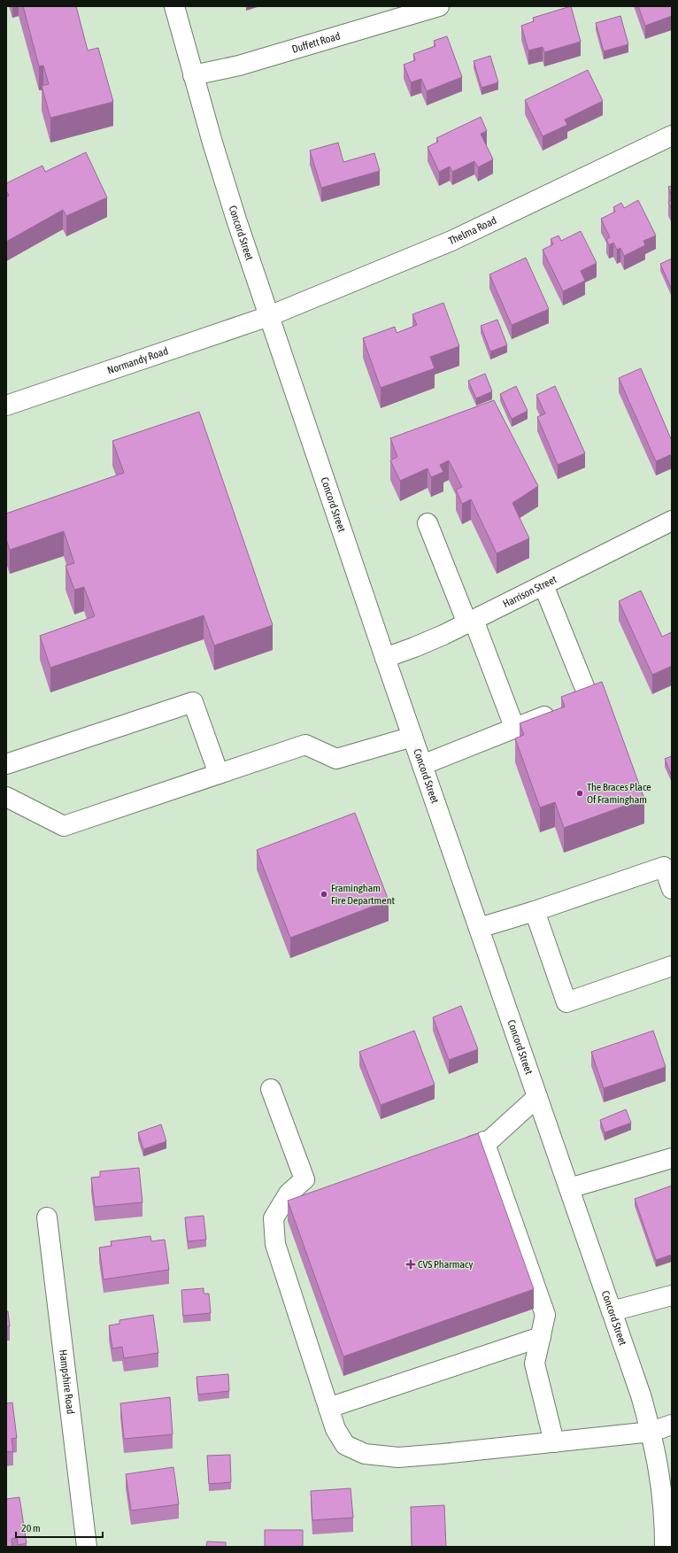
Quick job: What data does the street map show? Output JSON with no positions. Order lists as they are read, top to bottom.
{
  "streets": {
    "main road": [
      "Duffett Road",
      "Thelma Road",
      "Concord Street",
      "Normandy Road",
      "Harrison Street",
      "Hampshire Road"
    ]
  },
  "crossings": [
    ["Duffett Road", "Concord Street"],
    ["Thelma Road", "Concord Street"],
    ["Thelma Road", "Normandy Road"],
    ["Concord Street", "Normandy Road"],
    ["Concord Street", "Harrison Street"]
  ],
  "places": {
    "other": ["The Braces Place Of Framingham", "Framingham Fire Department"],
    "health": ["CVS Pharmacy"]
  },
  "scale_bar": "20 m"
}
